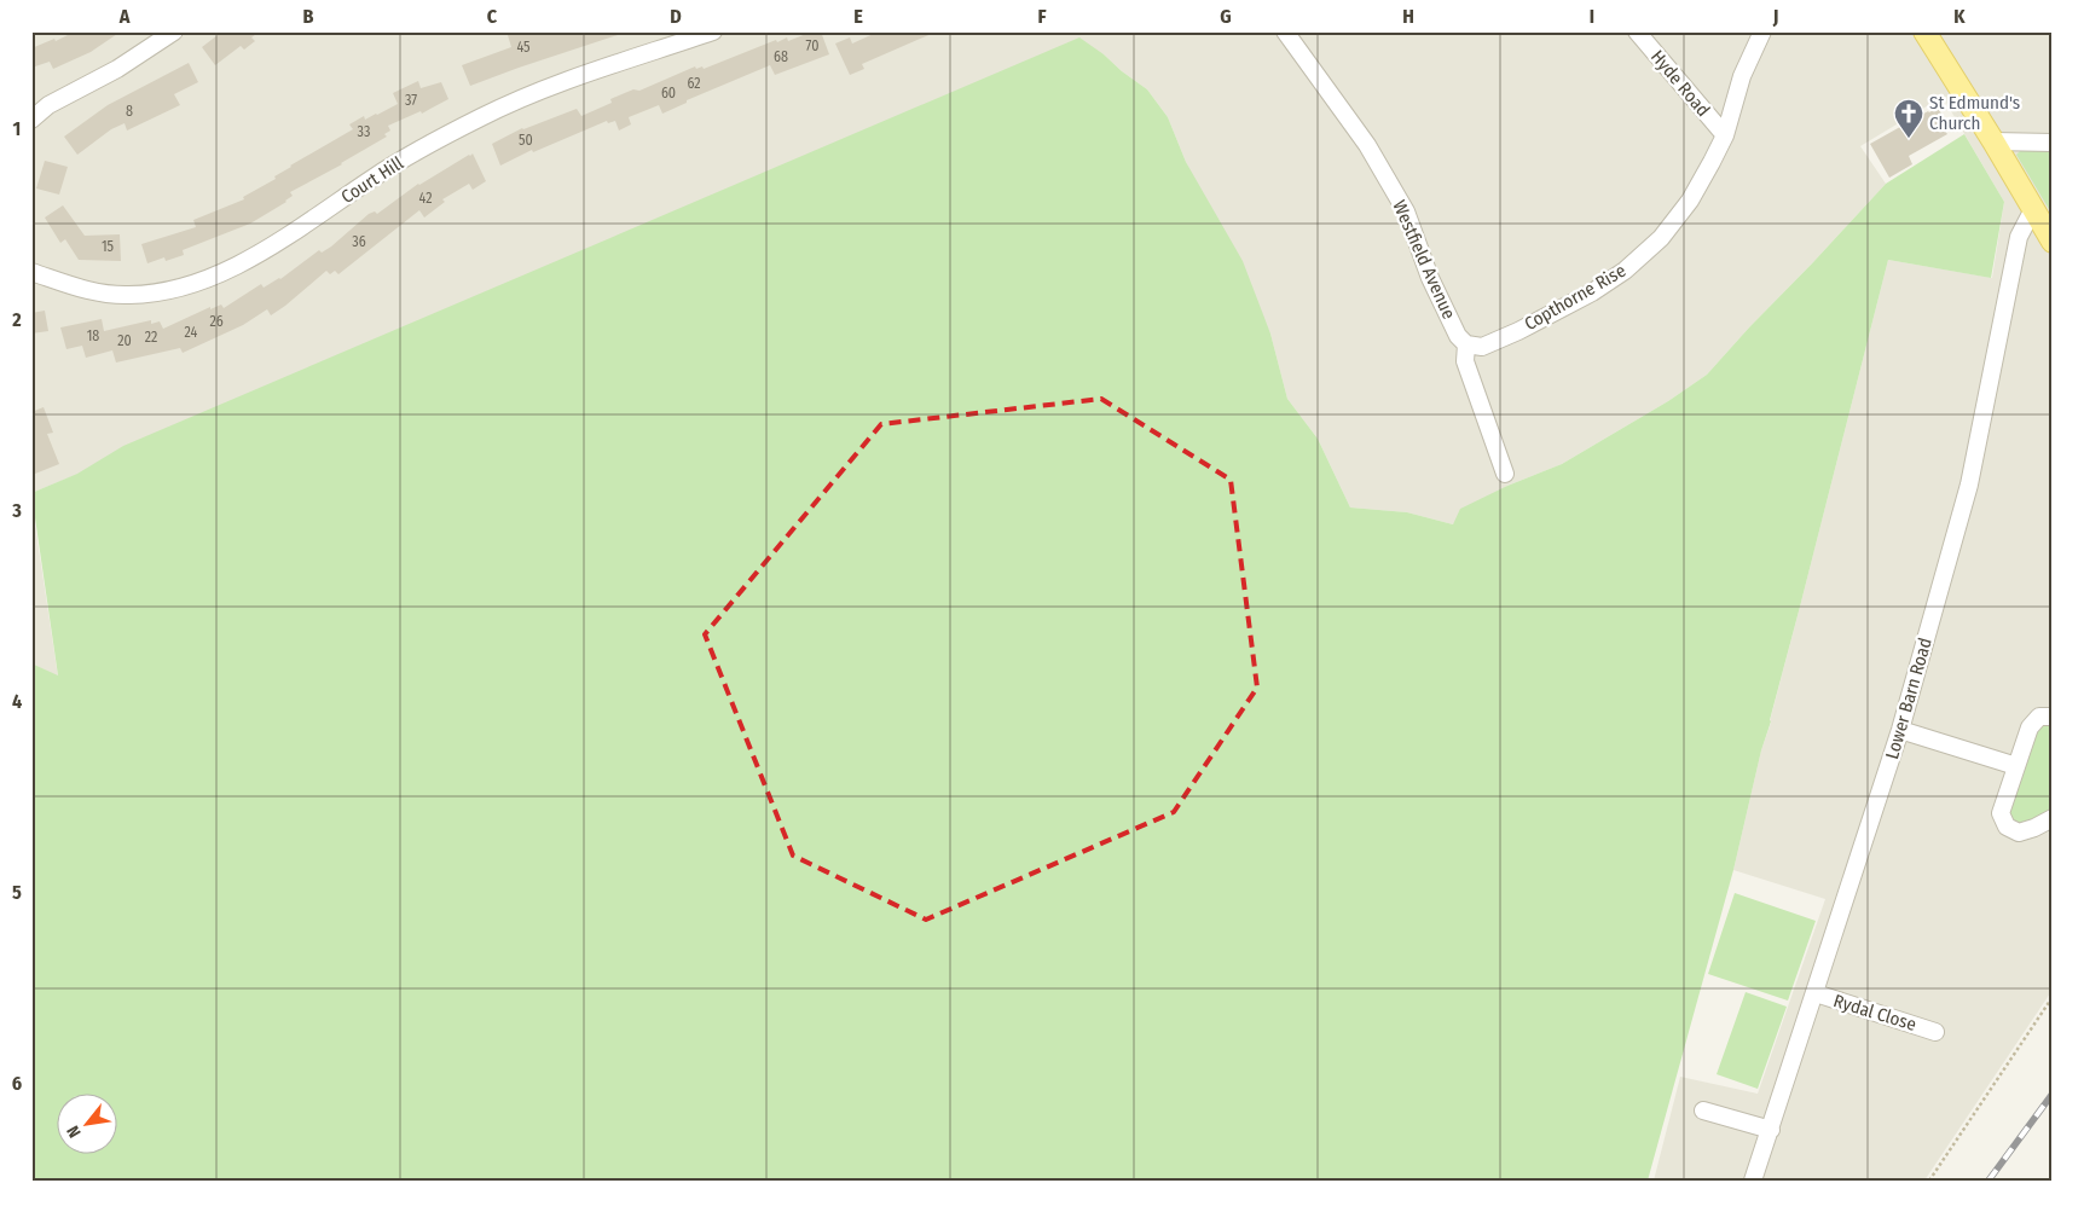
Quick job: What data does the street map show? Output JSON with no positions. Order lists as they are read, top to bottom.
{
  "streets": {
    "street": [
      "Hyde Road",
      "Court Hill",
      "Westfield Avenue",
      "Copthorne Rise",
      "Lower Barn Road",
      "Rydal Close"
    ]
  },
  "crossings": [
    ["Hyde Road", "Copthorne Rise"],
    ["Westfield Avenue", "Copthorne Rise"],
    ["Lower Barn Road", "Rydal Close"]
  ],
  "places": {
    "church": ["St Edmund's Church"]
  },
  "house_numbers": [
    "70",
    "45",
    "68",
    "62",
    "60",
    "37",
    "8",
    "33",
    "50",
    "42",
    "36",
    "15",
    "26",
    "24",
    "18",
    "22",
    "20"
  ],
  "north": "bottom left",
  "grid": {
    "columns": [
      "A",
      "B",
      "C",
      "D",
      "E",
      "F",
      "G",
      "H",
      "I",
      "J",
      "K"
    ],
    "rows": [
      "1",
      "2",
      "3",
      "4",
      "5",
      "6"
    ]
  }
}
